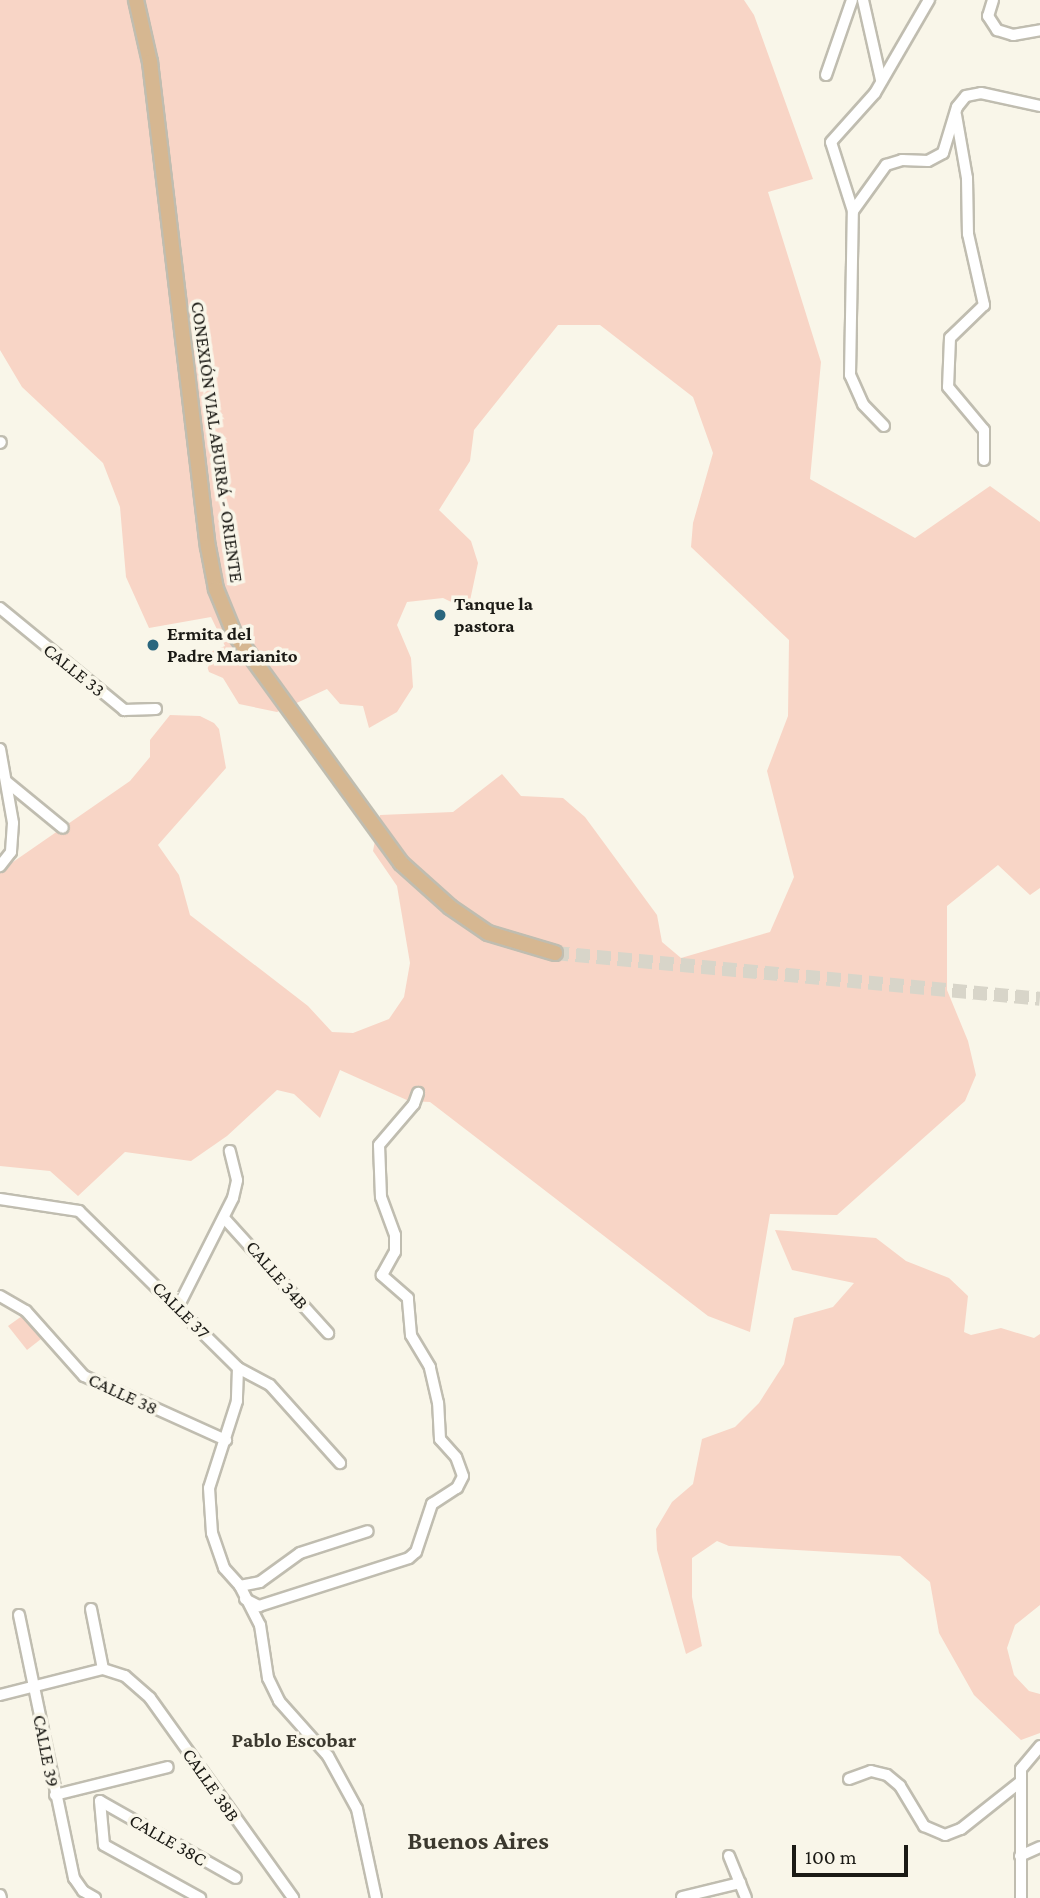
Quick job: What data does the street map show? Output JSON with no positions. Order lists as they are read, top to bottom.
{
  "streets": {
    "main road": ["CONEXIÓN VIAL ABURRÁ - ORIENTE"],
    "street": [
      "CALLE 33",
      "CALLE 34B",
      "CALLE 37",
      "CALLE 38",
      "CALLE 39",
      "CALLE 38B",
      "CALLE 38C"
    ]
  },
  "districts": ["Pablo Escobar", "Buenos Aires"],
  "places": ["Tanque la pastora", "Ermita del Padre Marianito"],
  "scale_bar": "100 m"
}
